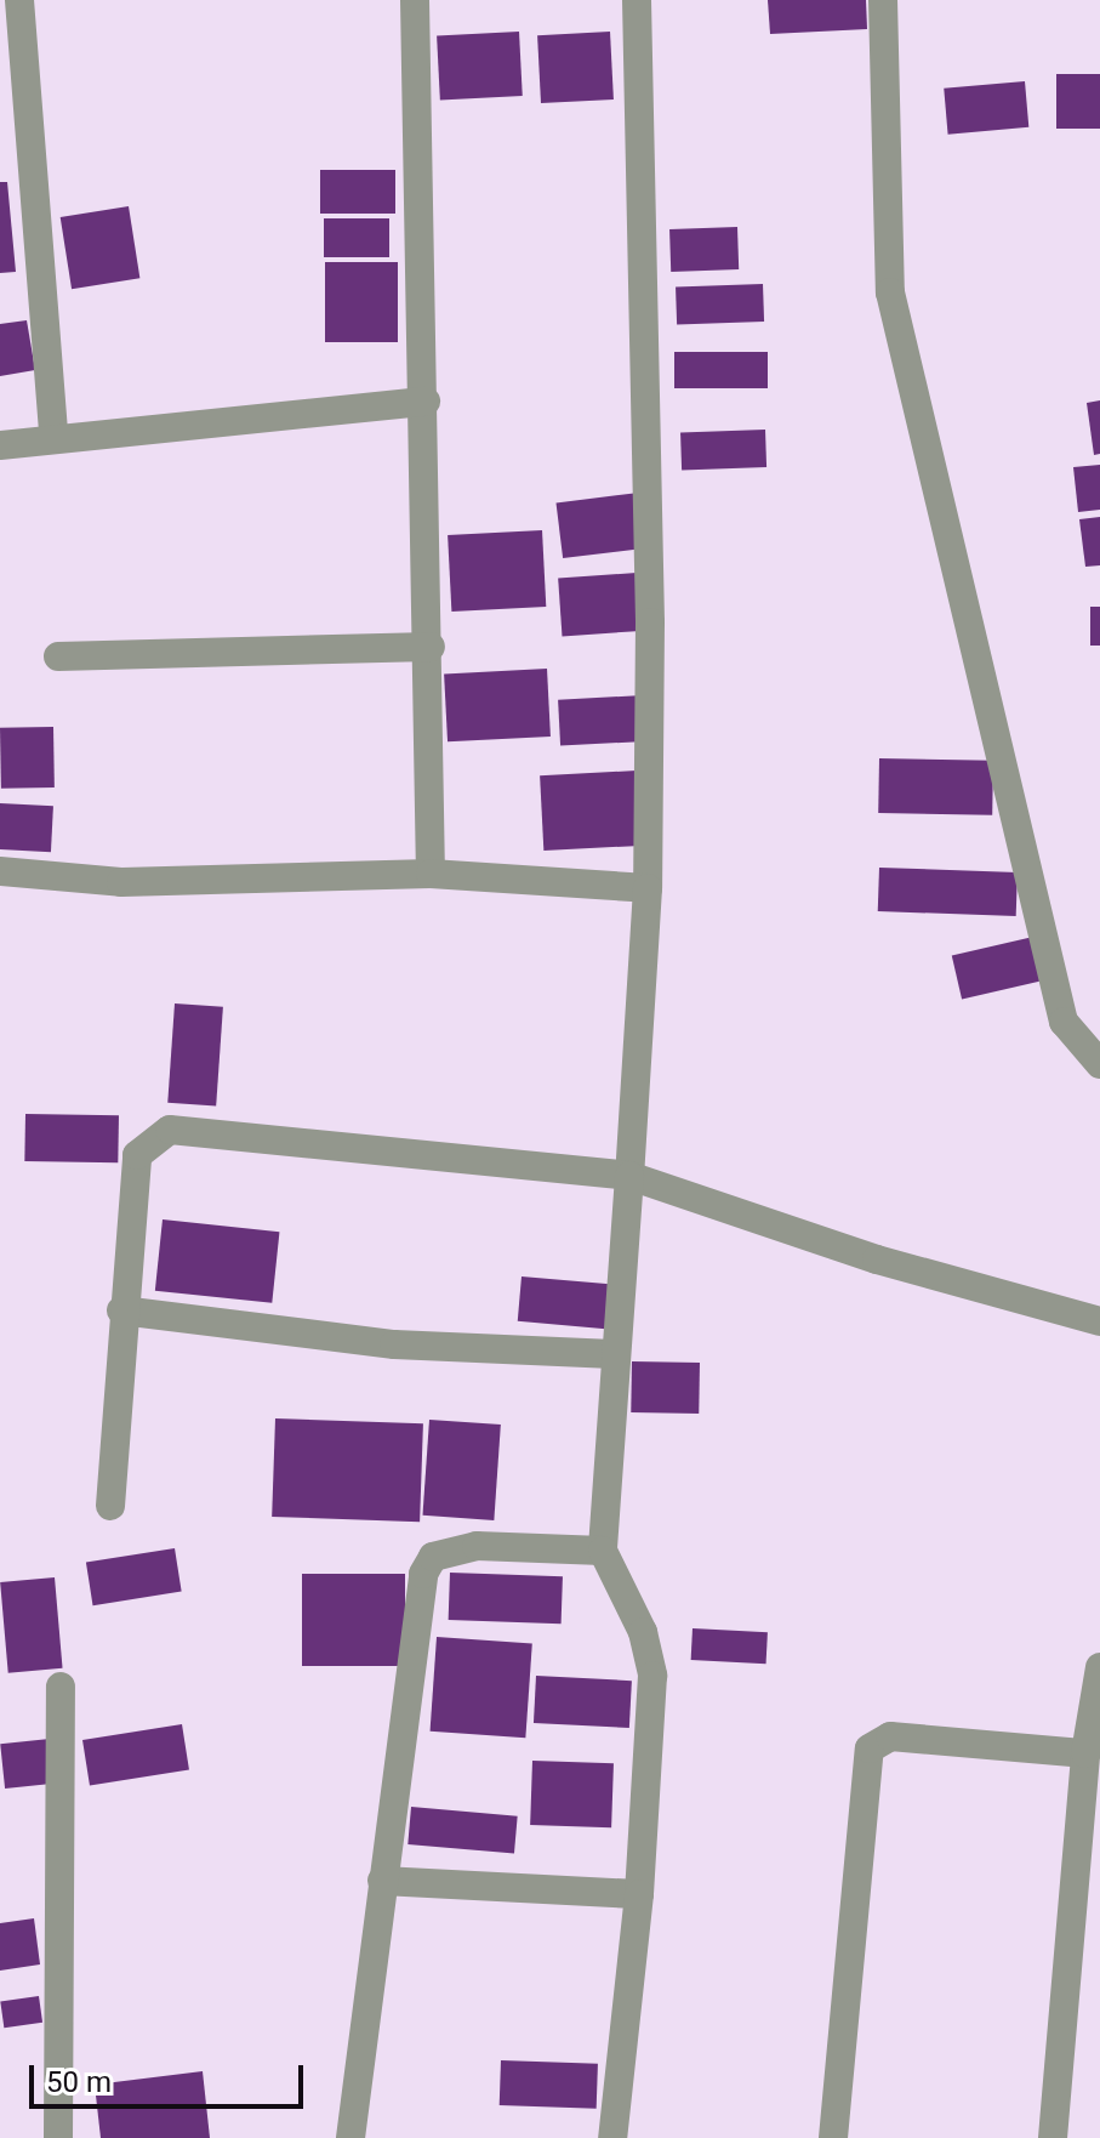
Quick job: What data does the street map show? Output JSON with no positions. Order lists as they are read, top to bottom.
{
  "scale_bar": "50 m"
}
